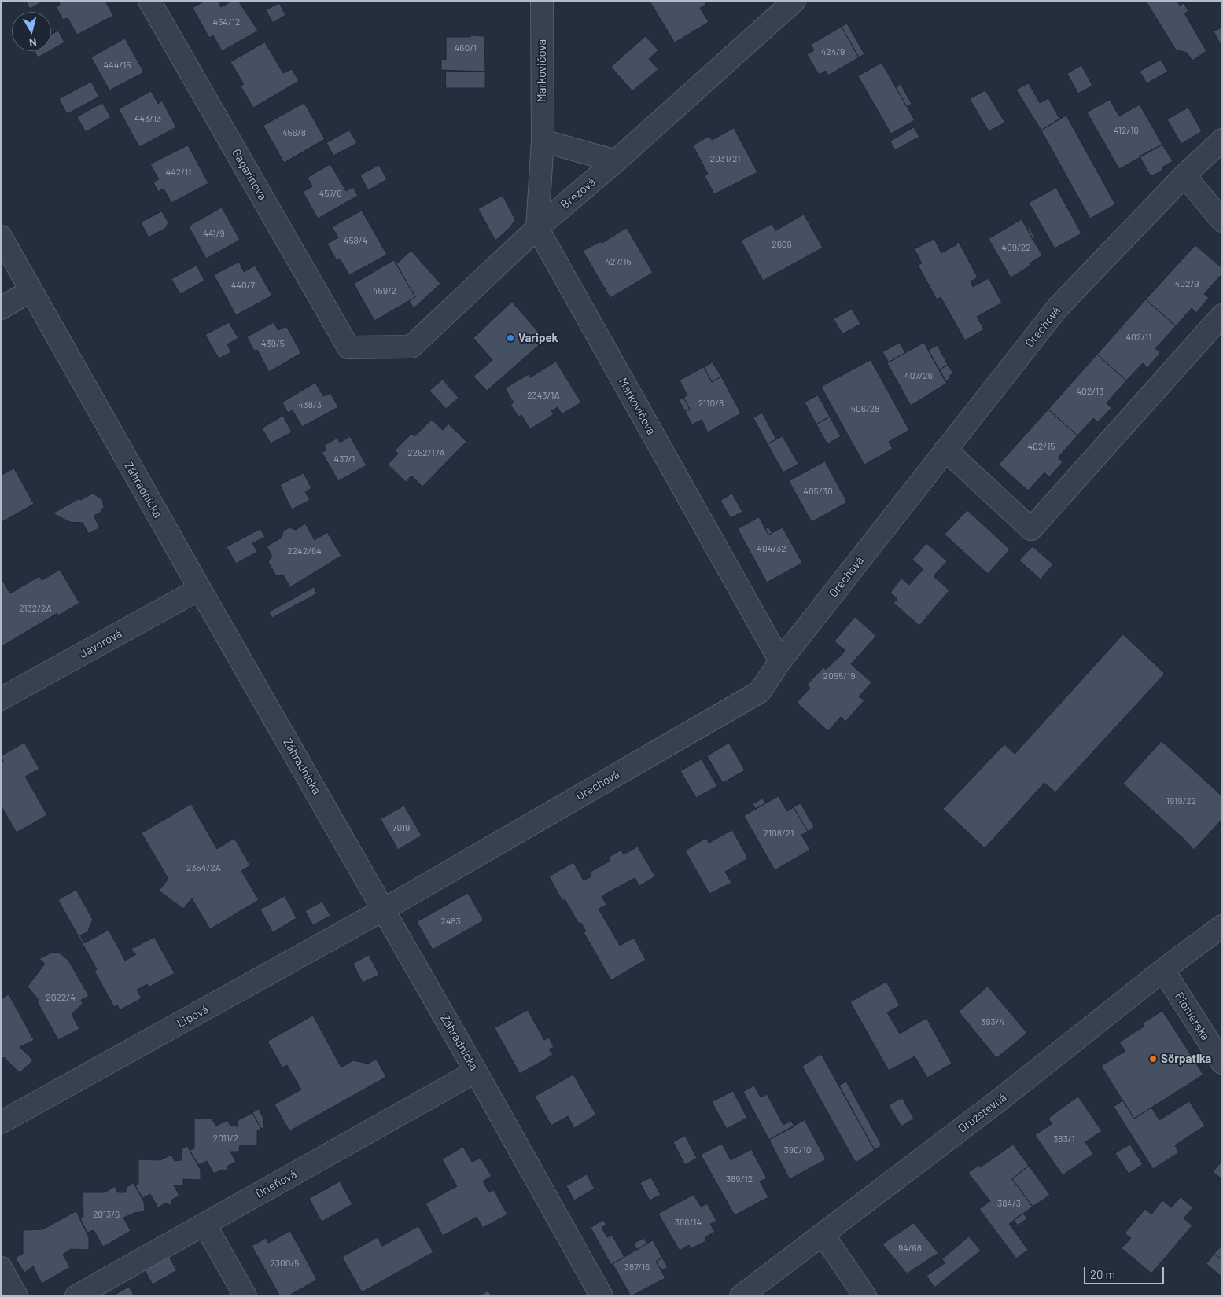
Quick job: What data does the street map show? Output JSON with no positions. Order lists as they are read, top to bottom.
{
  "streets": {
    "street": [
      "Markovičova",
      "Gagarinova",
      "Brezová",
      "Orechová",
      "Záhradnícka",
      "Javorová",
      "Lipová",
      "Pionierska",
      "Družstevná",
      "Drieňová"
    ]
  },
  "crossings": [
    ["Markovičova", "Brezová"],
    ["Markovičova", "Orechová"],
    ["Gagarinova", "Brezová"],
    ["Orechová", "Záhradnícka"],
    ["Orechová", "Lipová"],
    ["Záhradnícka", "Javorová"],
    ["Záhradnícka", "Lipová"],
    ["Záhradnícka", "Drieňová"],
    ["Pionierska", "Družstevná"]
  ],
  "places": ["Varipek", "Sörpatika"],
  "house_numbers": [
    "454/12",
    "460/1",
    "424/9",
    "444/15",
    "443/13",
    "412/16",
    "456/8",
    "2031/21",
    "442/11",
    "457/6",
    "441/9",
    "458/4",
    "2606",
    "409/22",
    "427/15",
    "402/9",
    "440/7",
    "459/2",
    "402/11",
    "439/5",
    "407/26",
    "402/13",
    "2343/1A",
    "2110/8",
    "438/3",
    "406/28",
    "402/15",
    "2252/17A",
    "437/1",
    "405/30",
    "404/32",
    "2242/64",
    "2132/2A",
    "2055/19",
    "1919/22",
    "7019",
    "2108/21",
    "2354/2A",
    "2483",
    "2022/4",
    "393/4",
    "2011/2",
    "383/1",
    "390/10",
    "389/12",
    "384/3",
    "2013/6",
    "388/14",
    "94/68",
    "2300/5",
    "387/16"
  ],
  "scale_bar": "20 m",
  "north": "bottom"
}
